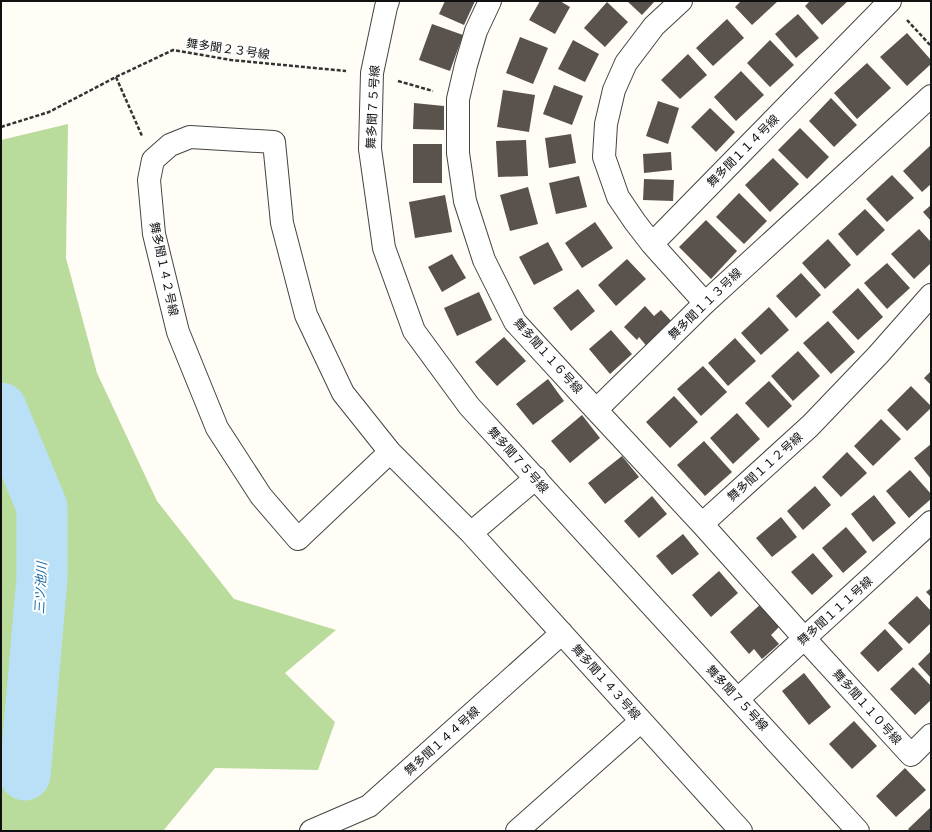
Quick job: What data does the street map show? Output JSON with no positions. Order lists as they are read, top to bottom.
{
  "streets": {
    "street": [
      "舞多聞７５号線",
      "舞多聞１１４号線",
      "舞多聞１４２号線",
      "舞多聞１１３号線",
      "舞多聞１１６号線",
      "舞多聞１１２号線",
      "舞多聞１１１号線",
      "舞多聞１４３号線",
      "舞多聞１１０号線",
      "舞多聞１４４号線"
    ],
    "path": ["舞多聞２３号線"]
  },
  "crossings": [
    ["舞多聞２３号線", "舞多聞７５号線"],
    ["舞多聞２３号線", "舞多聞１１６号線"],
    ["舞多聞７５号線", "舞多聞１１１号線"],
    ["舞多聞１１３号線", "舞多聞１１６号線"],
    ["舞多聞１１１号線", "舞多聞１１０号線"],
    ["舞多聞１４３号線", "舞多聞１４４号線"]
  ],
  "water": ["三ツ池川"]
}
